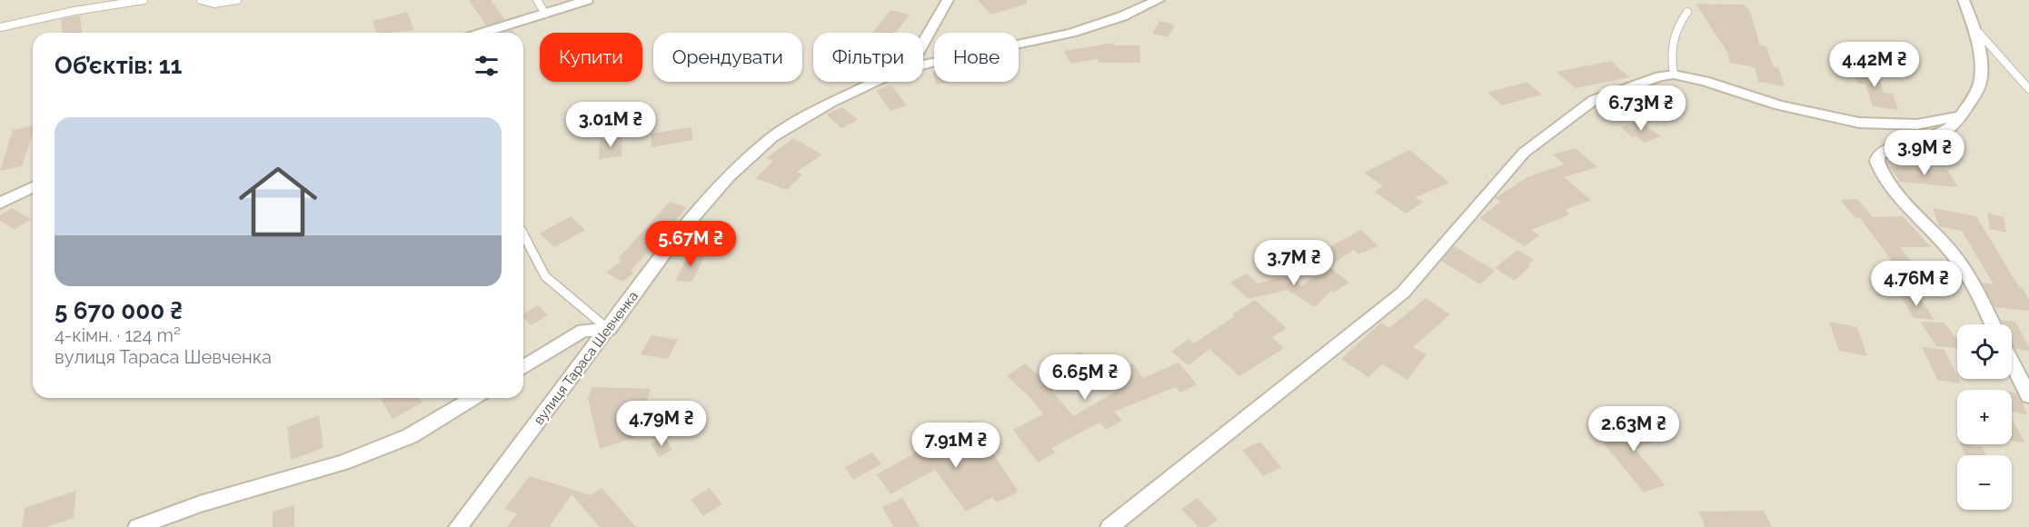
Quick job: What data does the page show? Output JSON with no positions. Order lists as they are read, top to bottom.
{
  "streets": {
    "street": ["вулиця Тараса Шевченка"]
  },
  "page": {
    "chip": [
      "Купити",
      "Орендувати",
      "Фільтри",
      "Нове"
    ],
    "heading": "Об’єктів: 11",
    "price": [
      "4.42M ₴",
      "6.73M ₴",
      "3.01M ₴",
      "3.9M ₴",
      "5.67M ₴",
      "3.7M ₴",
      "4.76M ₴",
      "6.65M ₴",
      "4.79M ₴",
      "2.63M ₴",
      "7.91M ₴"
    ],
    "list": [
      {
        "name": "5 670 000 ₴",
        "note": "4-кімн. · 124 m² · вулиця Тараса Шевченка"
      }
    ],
    "map_buttons": ["+", "−"]
  }
}
